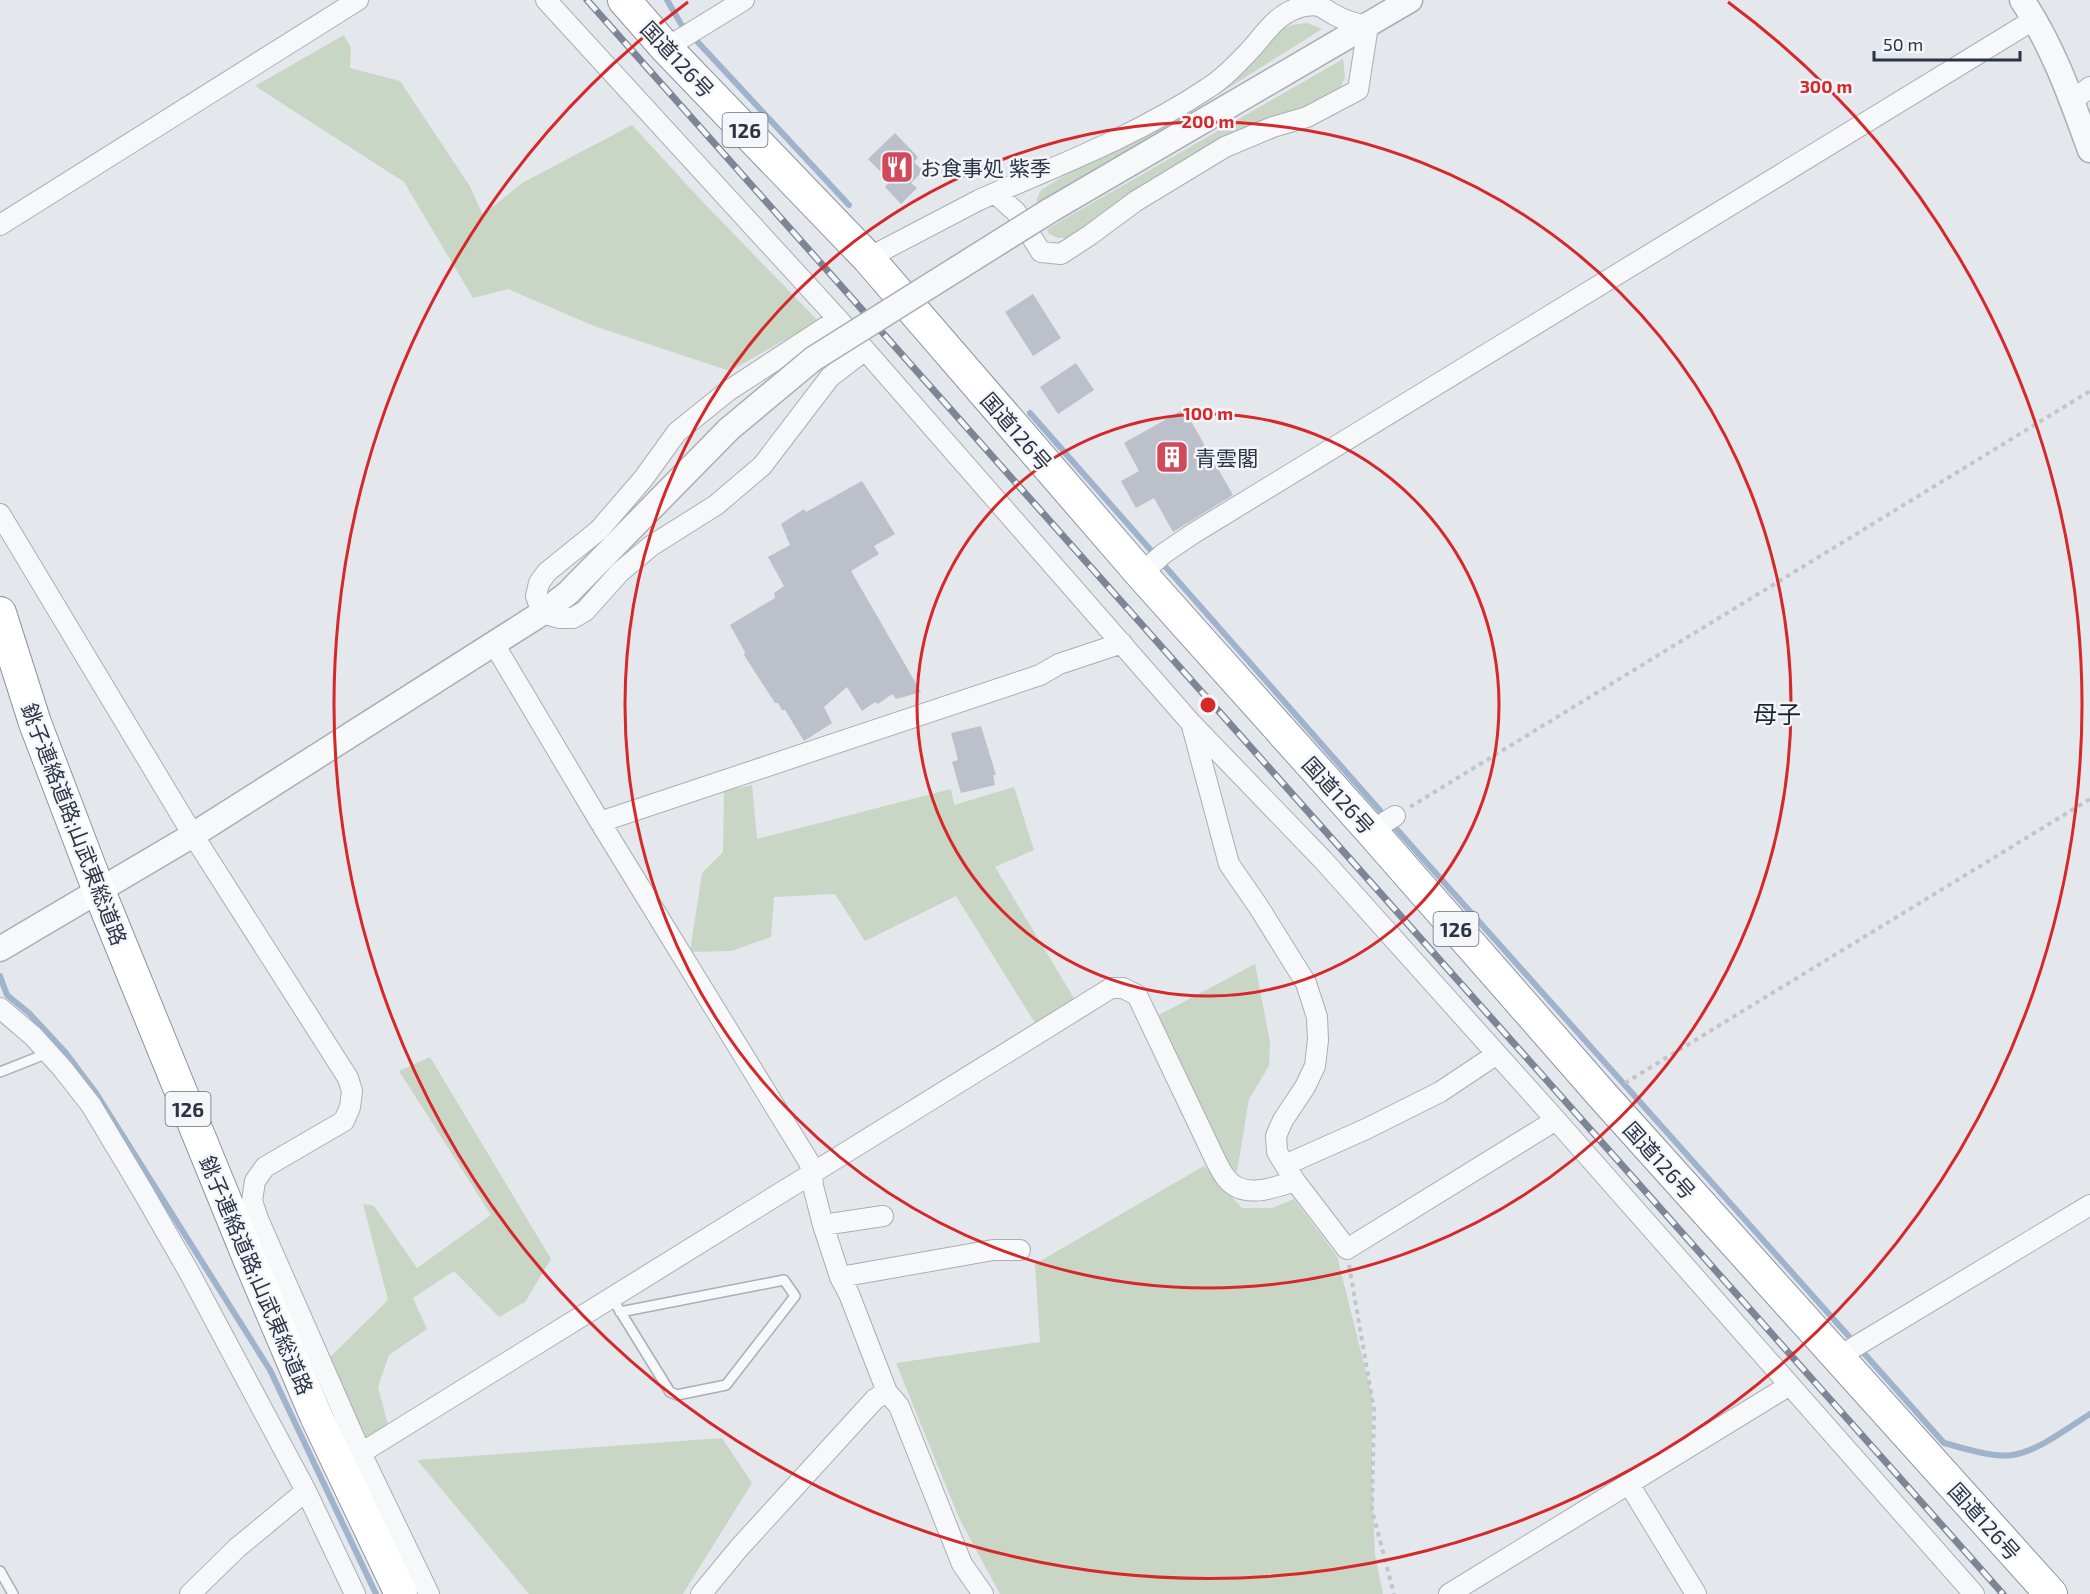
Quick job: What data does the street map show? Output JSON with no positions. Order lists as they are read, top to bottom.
{
  "streets": {
    "highway": ["国道126号", "126", "銚子連絡道路;山武東総道路"]
  },
  "districts": ["母子"],
  "places": {
    "restaurant": ["お食事処 紫季"],
    "building": ["青雲閣"]
  },
  "scale_bar": "50 m",
  "rings": ["300 m", "200 m", "100 m"]
}
